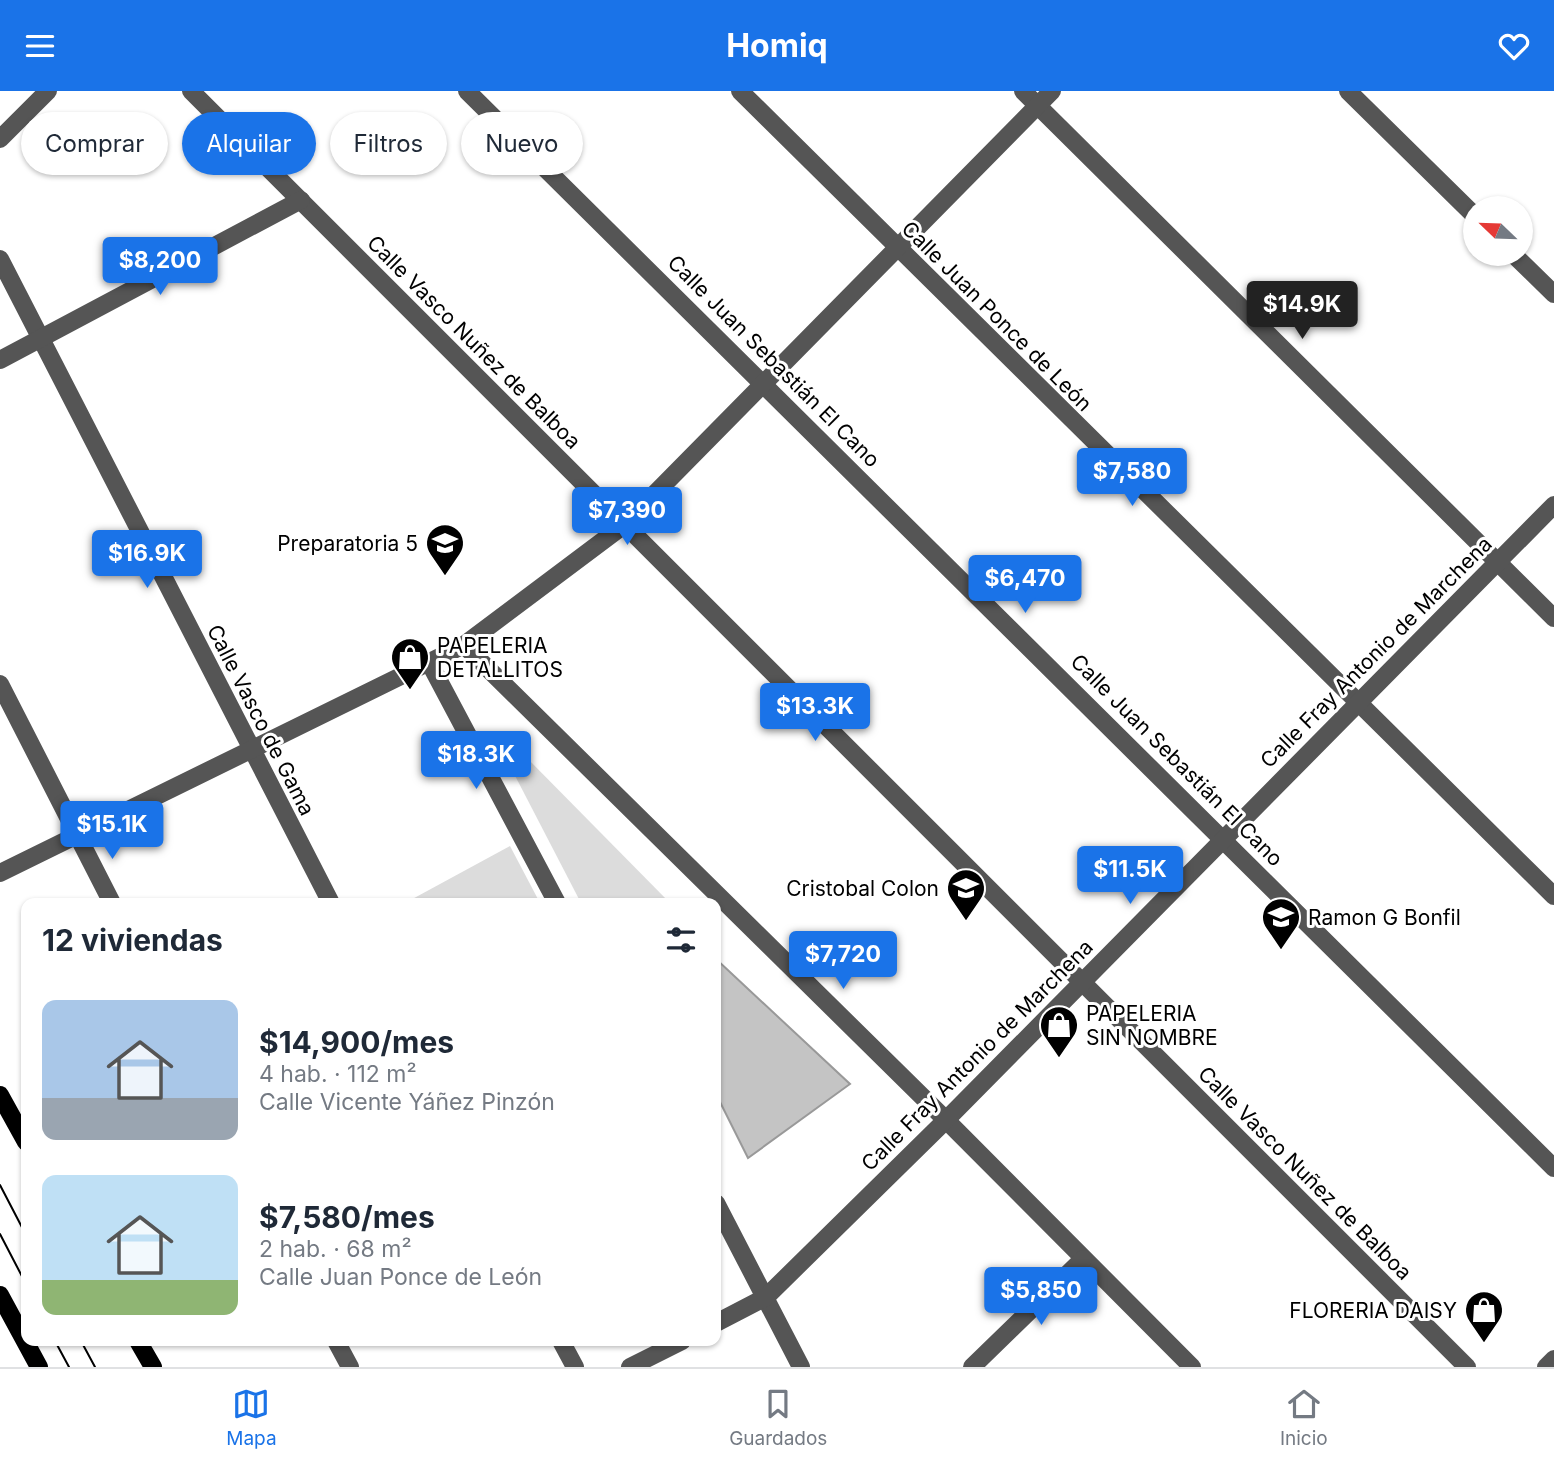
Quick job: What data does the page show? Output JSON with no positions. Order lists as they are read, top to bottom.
{
  "streets": {
    "street": [
      "Calle Juan Ponce de León",
      "Calle Vasco Nuñez de Balboa",
      "Calle Juan Sebastián El Cano",
      "Calle Fray Antonio de Marchena",
      "Calle Vasco de Gama"
    ]
  },
  "crossings": [
    ["Calle Juan Ponce de León", "Calle Fray Antonio de Marchena"],
    ["Calle Vasco Nuñez de Balboa", "Calle Fray Antonio de Marchena"],
    ["Calle Juan Sebastián El Cano", "Calle Fray Antonio de Marchena"]
  ],
  "places": {
    "school or university": ["Preparatoria 5", "Cristobal Colon", "Ramon G Bonfil"],
    "shop": ["PAPELERIA DETALLITOS", "PAPELERIA SIN NOMBRE", "FLORERIA DAISY"]
  },
  "north": "top left",
  "page": {
    "header": "Homiq",
    "chip": [
      "Comprar",
      "Alquilar",
      "Filtros",
      "Nuevo"
    ],
    "price": [
      "$8,200",
      "$14.9K",
      "$7,580",
      "$7,390",
      "$16.9K",
      "$6,470",
      "$13.3K",
      "$18.3K",
      "$15.1K",
      "$11.5K",
      "$7,720",
      "$5,850"
    ],
    "heading": "12 viviendas",
    "list": [
      {
        "name": "$14,900/mes",
        "note": "4 hab. · 112 m² · Calle Vicente Yáñez Pinzón"
      },
      {
        "name": "$7,580/mes",
        "note": "2 hab. · 68 m² · Calle Juan Ponce de León"
      }
    ],
    "tabs": ["Mapa", "Guardados", "Inicio"]
  }
}
